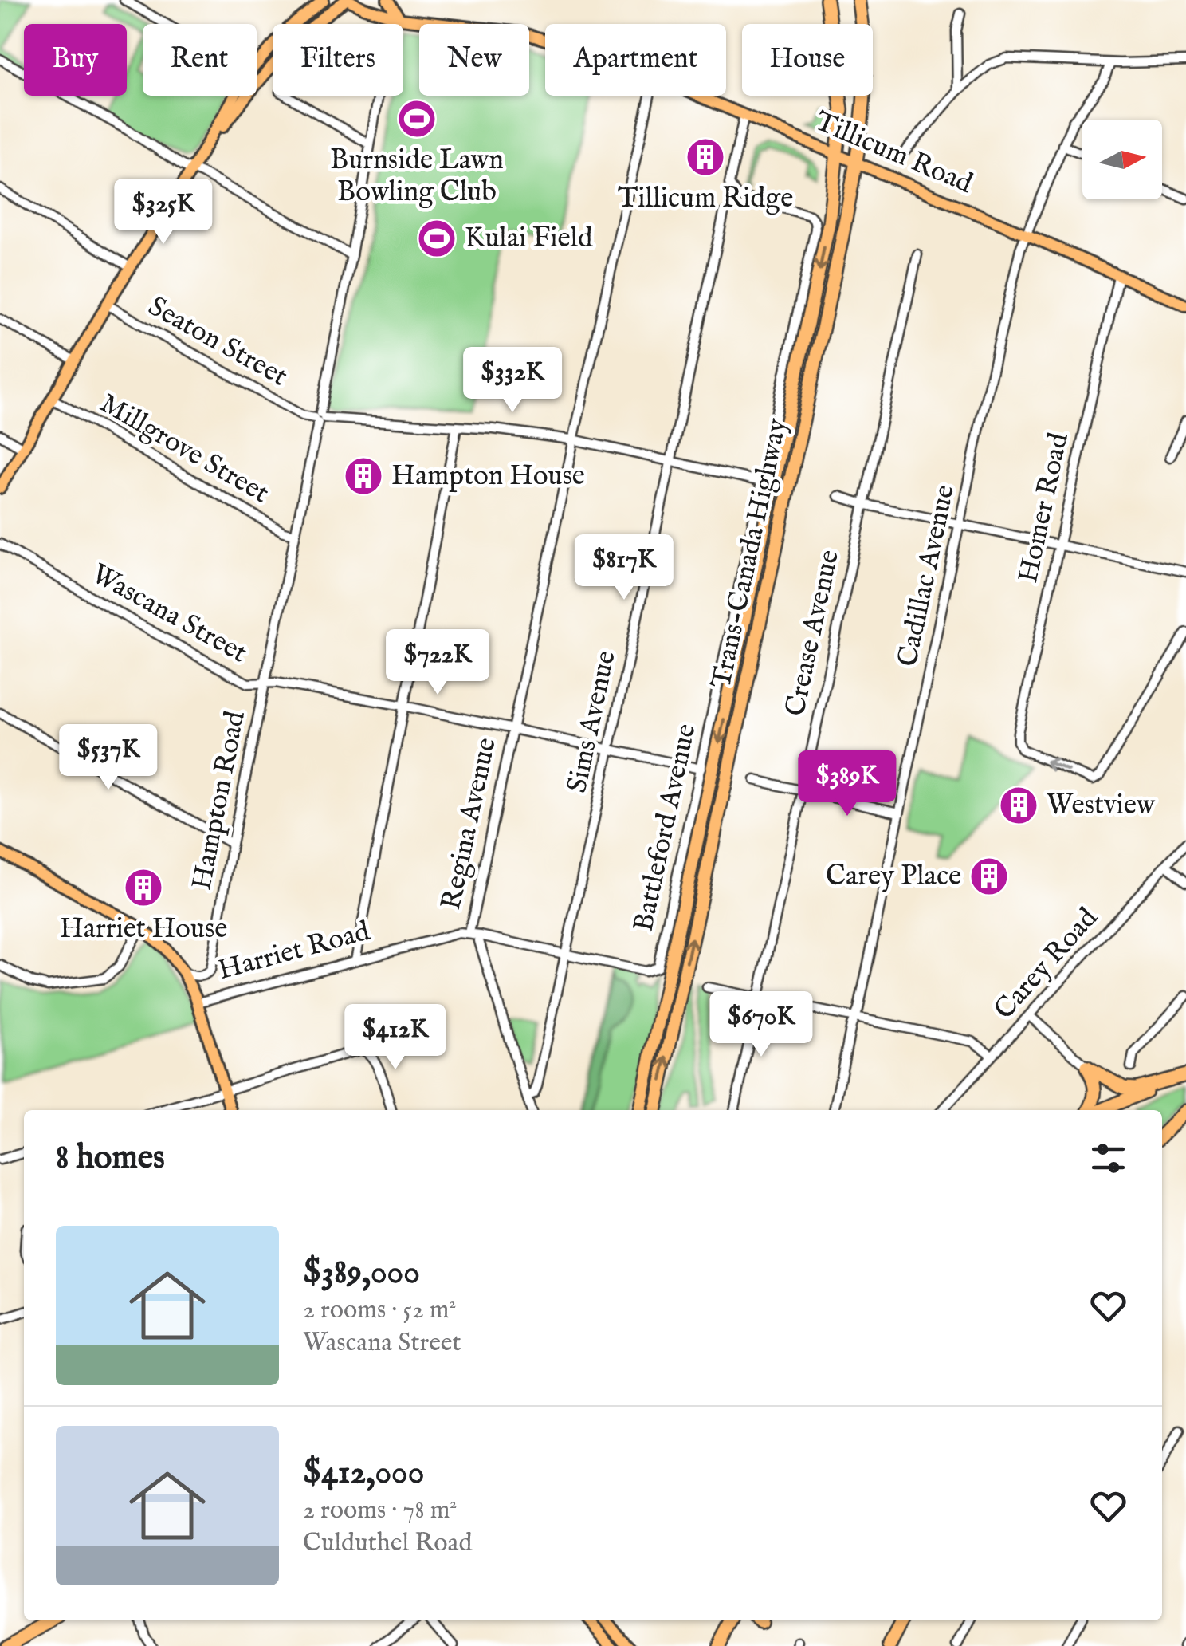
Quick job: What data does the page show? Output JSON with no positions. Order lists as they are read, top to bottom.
{
  "streets": {
    "highway": ["Trans-Canada Highway"],
    "main road": ["Tillicum Road", "Harriet Road"],
    "street": [
      "Seaton Street",
      "Millgrove Street",
      "Homer Road",
      "Cadillac Avenue",
      "Wascana Street",
      "Crease Avenue",
      "Sims Avenue",
      "Hampton Road",
      "Regina Avenue",
      "Battleford Avenue",
      "Carey Road"
    ]
  },
  "crossings": [
    ["Tillicum Road", "Homer Road"],
    ["Tillicum Road", "Trans-Canada Highway"],
    ["Tillicum Road", "Cadillac Avenue"],
    ["Tillicum Road", "Battleford Avenue"],
    ["Seaton Street", "Hampton Road"],
    ["Millgrove Street", "Hampton Road"],
    ["Wascana Street", "Sims Avenue"],
    ["Wascana Street", "Hampton Road"],
    ["Wascana Street", "Regina Avenue"],
    ["Wascana Street", "Battleford Avenue"],
    ["Sims Avenue", "Regina Avenue"],
    ["Sims Avenue", "Harriet Road"],
    ["Hampton Road", "Harriet Road"],
    ["Regina Avenue", "Harriet Road"],
    ["Battleford Avenue", "Harriet Road"]
  ],
  "places": {
    "sports": ["Burnside Lawn Bowling Club", "Kulai Field"],
    "building": [
      "Tillicum Ridge",
      "Hampton House",
      "Westview",
      "Carey Place",
      "Harriet House"
    ]
  },
  "north": "right",
  "page": {
    "chip": [
      "Buy",
      "Rent",
      "Filters",
      "New",
      "Apartment",
      "House"
    ],
    "price": [
      "$325K",
      "$332K",
      "$817K",
      "$722K",
      "$537K",
      "$389K",
      "$670K",
      "$412K"
    ],
    "heading": "8 homes",
    "list": [
      {
        "name": "$389,000",
        "note": "2 rooms · 52 m² · Wascana Street"
      },
      {
        "name": "$412,000",
        "note": "2 rooms · 78 m² · Culduthel Road"
      }
    ]
  }
}
